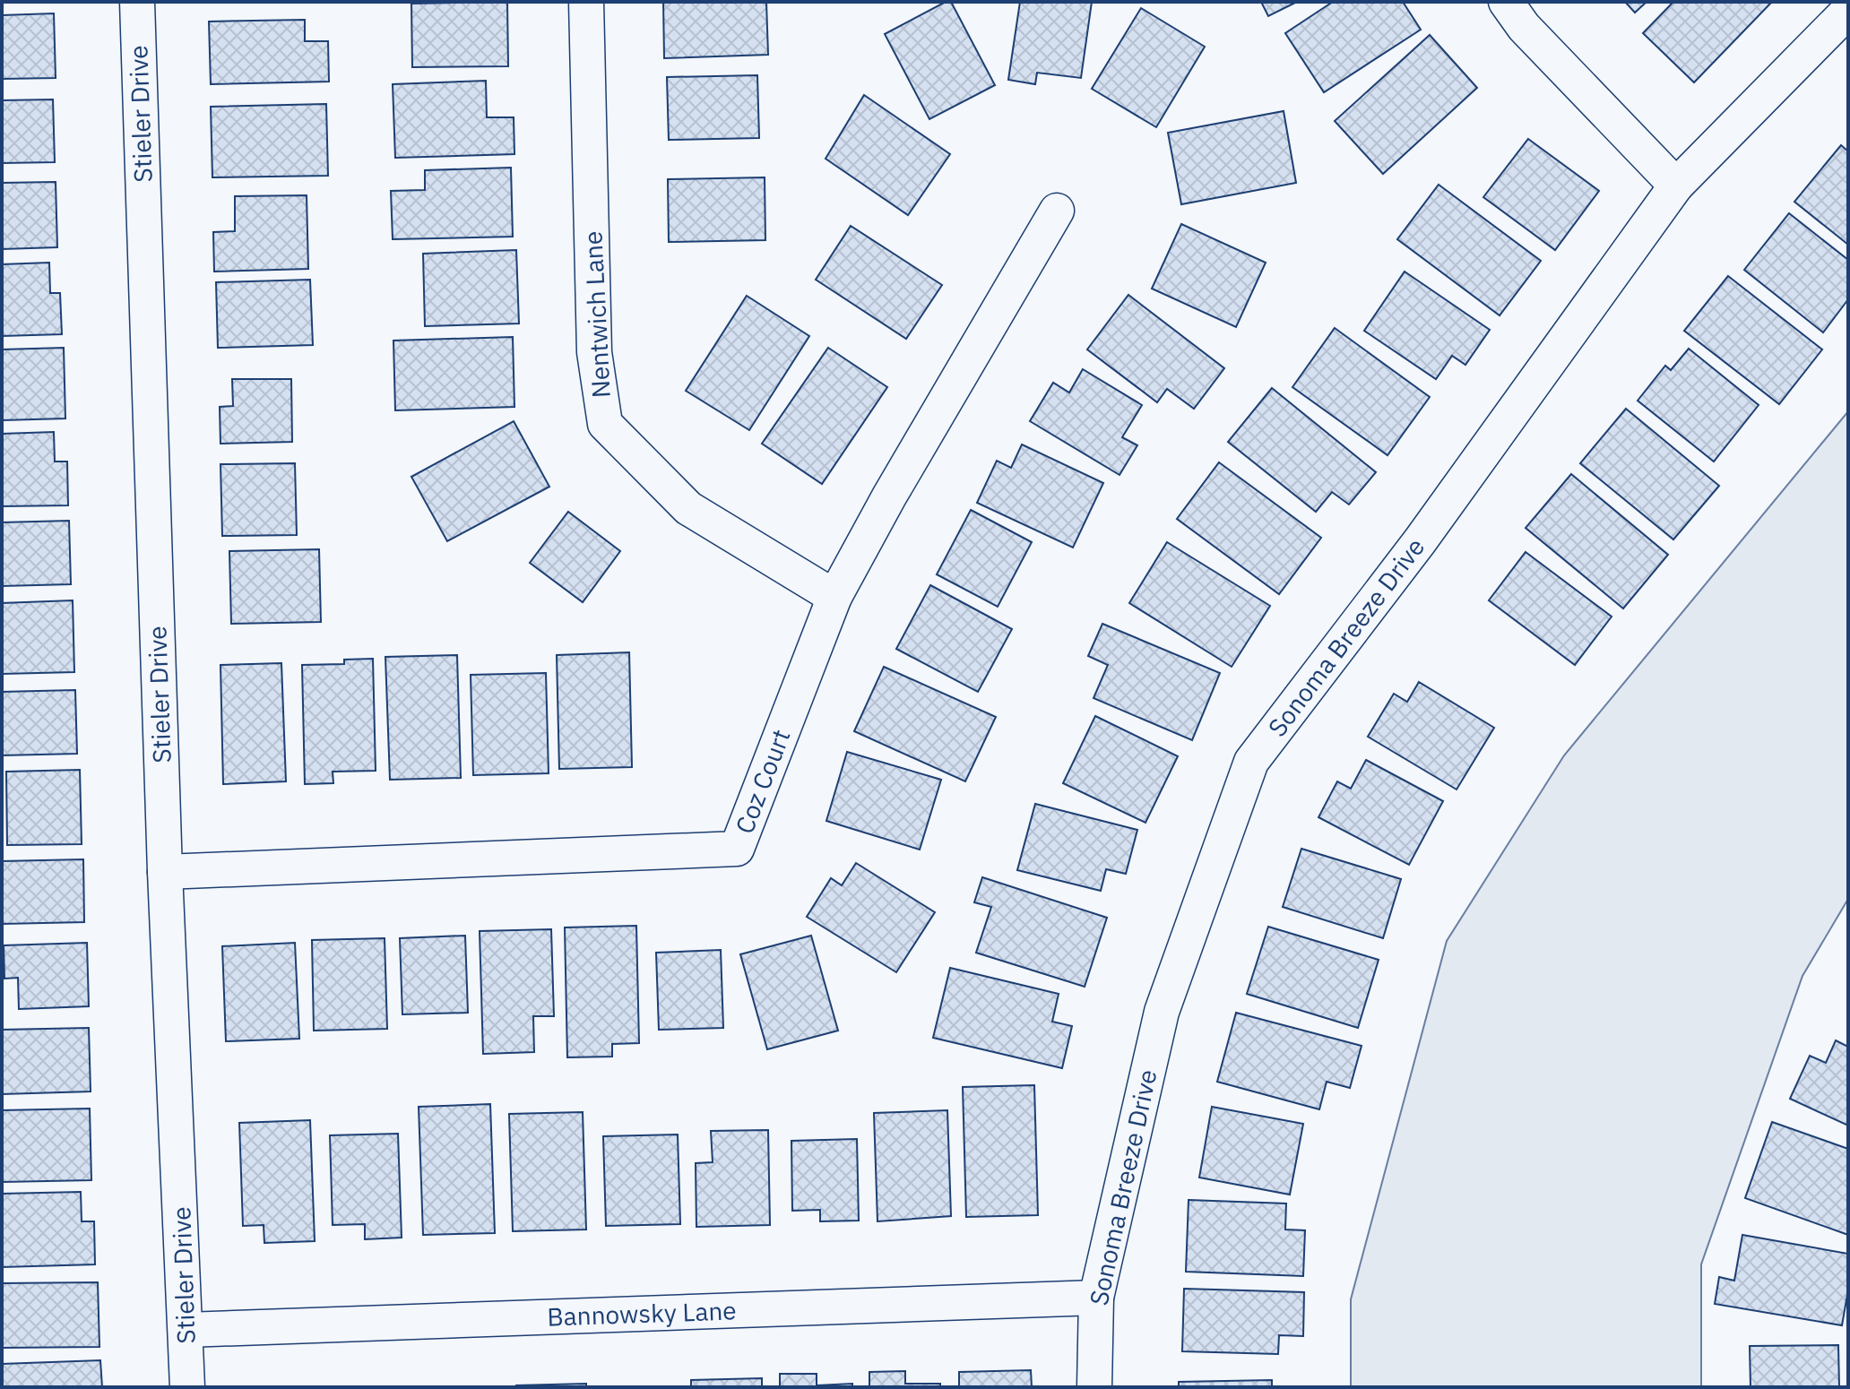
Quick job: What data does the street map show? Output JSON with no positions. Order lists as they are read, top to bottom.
{
  "streets": {
    "street": [
      "Stieler Drive",
      "Nentwich Lane",
      "Sonoma Breeze Drive",
      "Coz Court",
      "Bannowsky Lane"
    ]
  },
  "crossings": [
    ["Stieler Drive", "Coz Court"],
    ["Stieler Drive", "Bannowsky Lane"],
    ["Nentwich Lane", "Coz Court"],
    ["Sonoma Breeze Drive", "Bannowsky Lane"]
  ]
}
